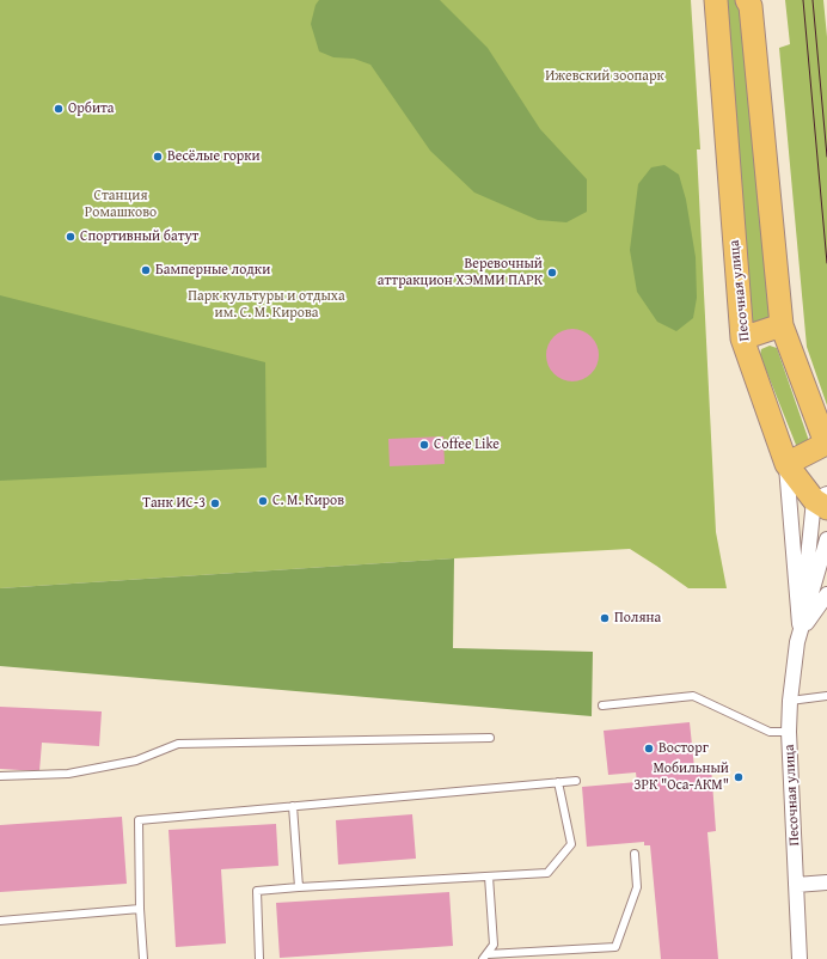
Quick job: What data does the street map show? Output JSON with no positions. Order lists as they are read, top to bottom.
{
  "streets": {
    "main road": ["Песочная улица"]
  },
  "parks": ["Ижевский зоопарк", "Станция Ромашково", "Парк культуры и отдыха им. С. М. Кирова"],
  "places": [
    "Орбита",
    "Весёлые горки",
    "Спортивный батут",
    "Бамперные лодки",
    "Веревочный аттракцион ХЭММИ ПАРК",
    "Coffee Like",
    "С. М. Киров",
    "Танк ИС-3",
    "Поляна",
    "Восторг",
    "Мобильный ЗРК \"Оса-АКМ\""
  ]
}
